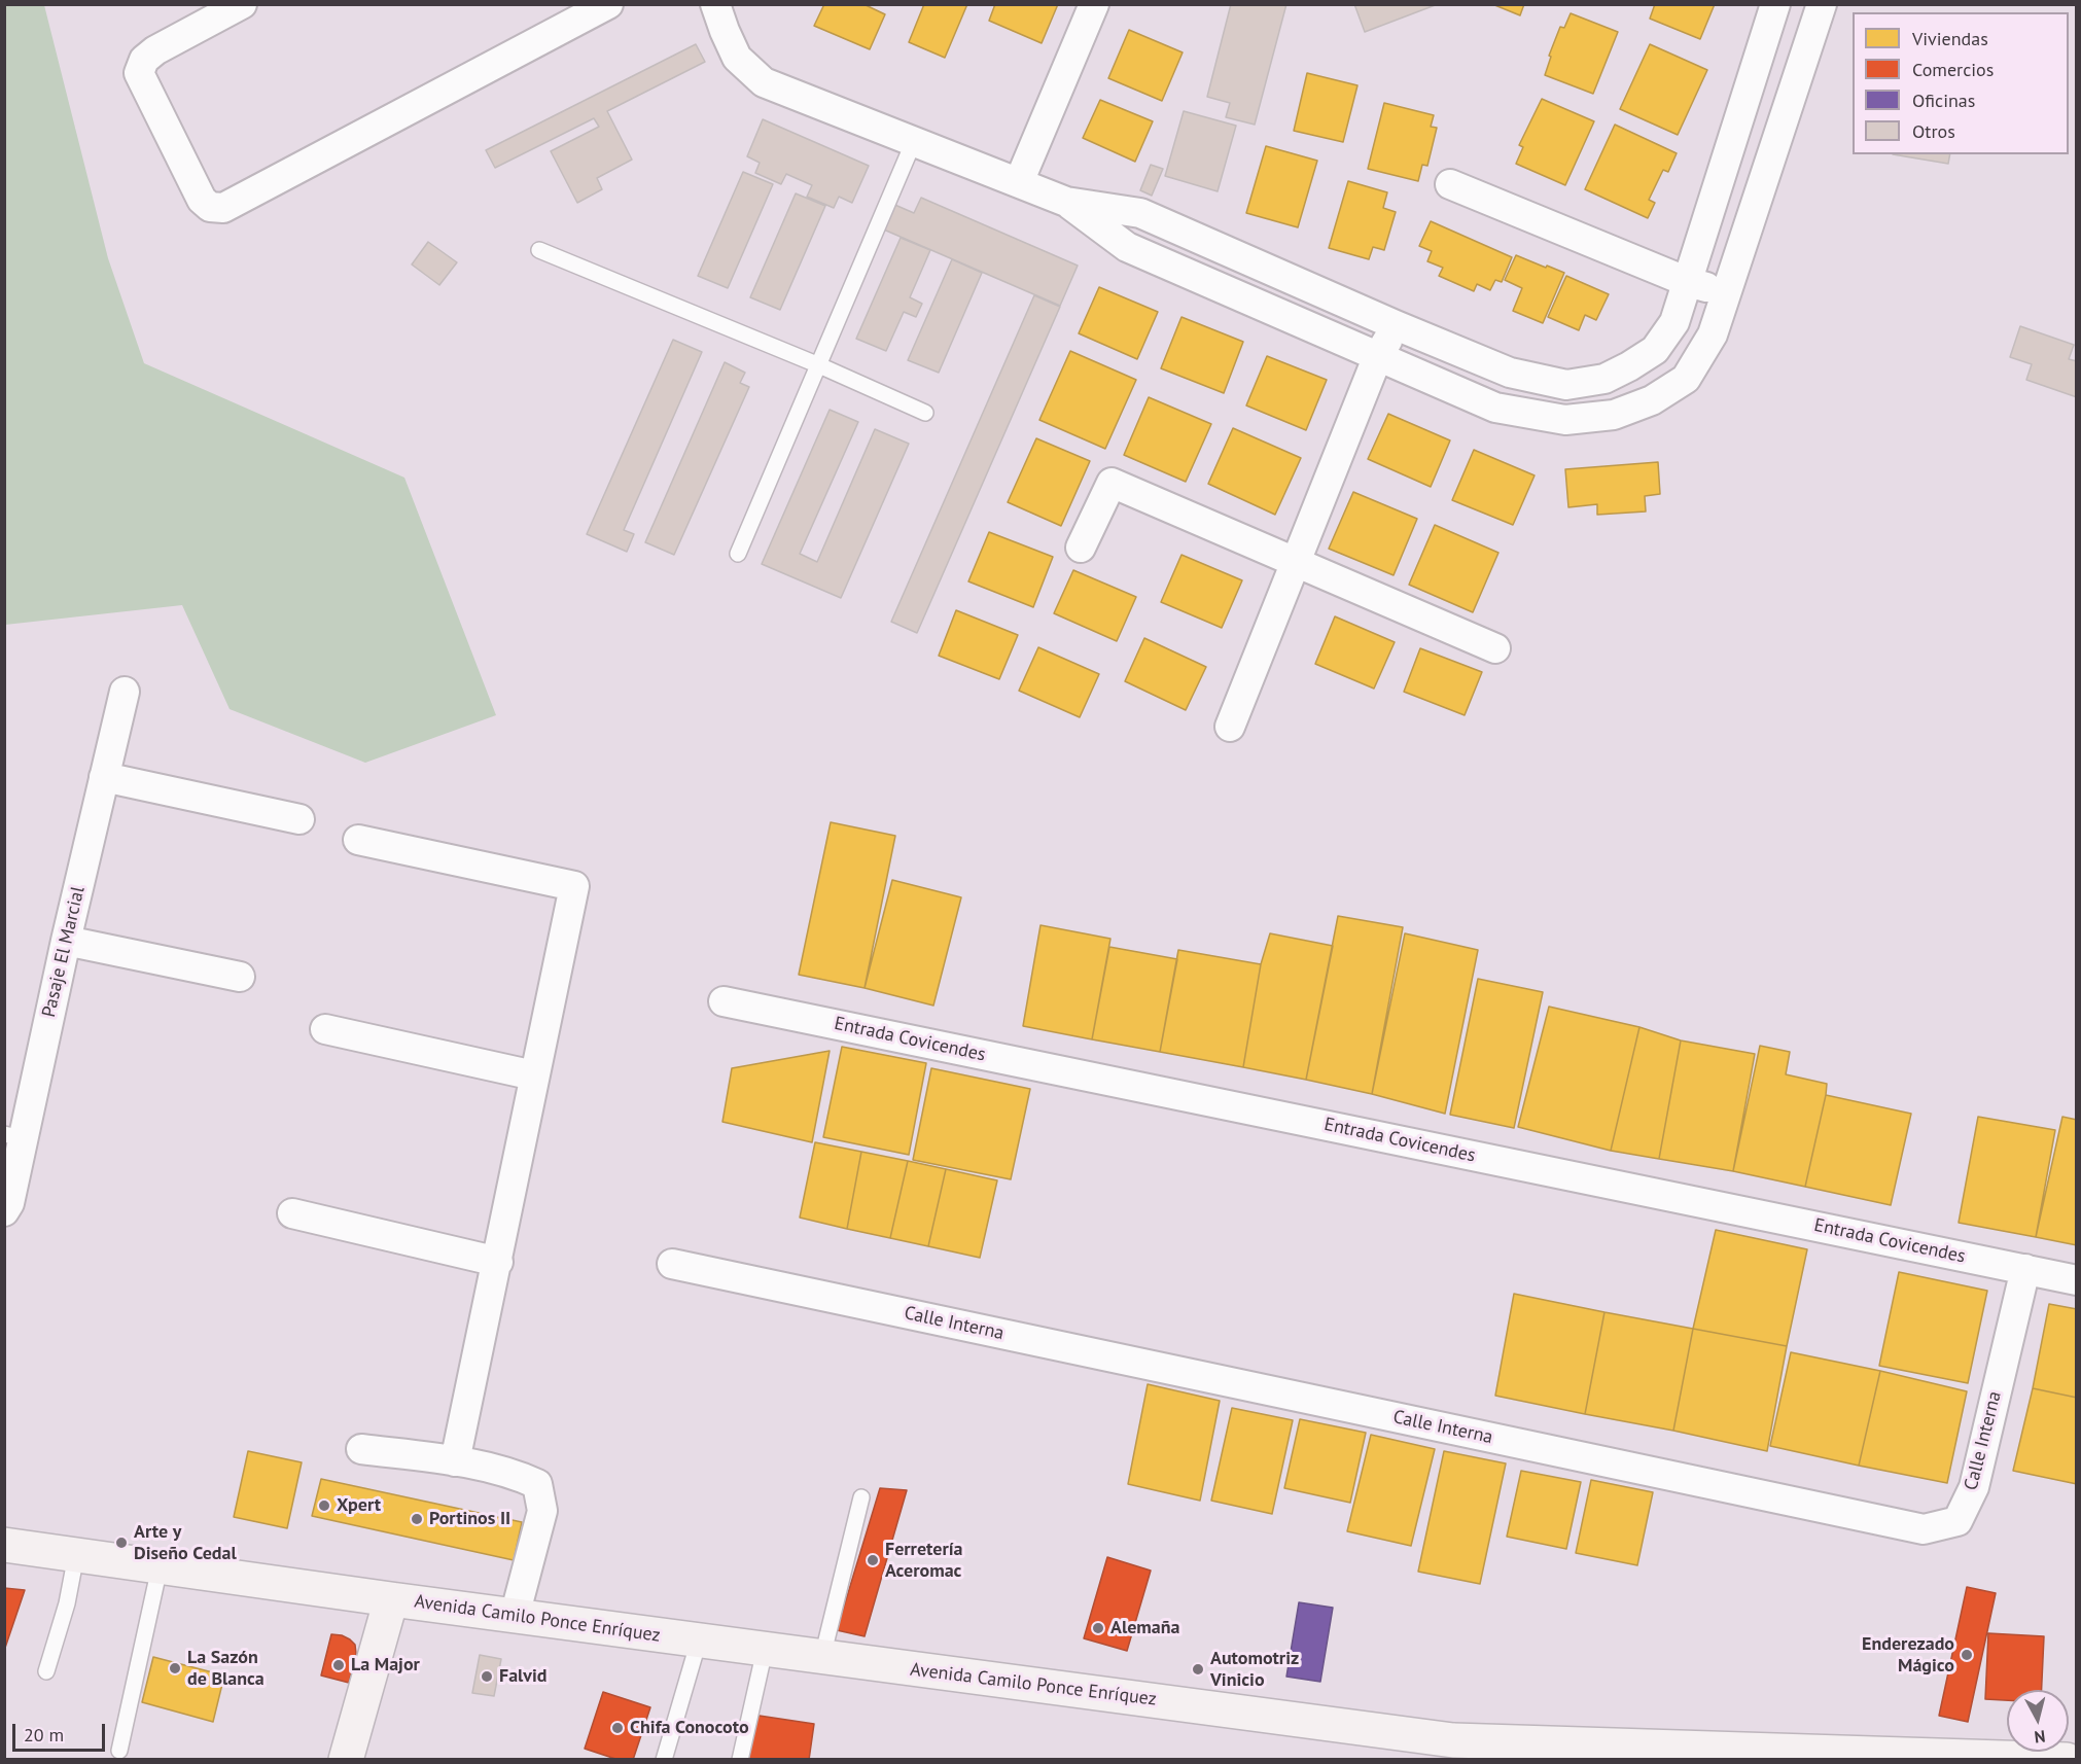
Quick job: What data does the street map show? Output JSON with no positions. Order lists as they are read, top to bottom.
{
  "streets": {
    "main road": ["Avenida Camilo Ponce Enríquez"],
    "street": ["Pasaje El Marcial", "Entrada Covicendes", "Calle Interna"]
  },
  "crossings": [
    ["Entrada Covicendes", "Calle Interna"]
  ],
  "places": [
    "Xpert",
    "Portinos II",
    "Arte y Diseño Cedal",
    "Ferretería Aceromac",
    "Alemaña",
    "Enderezado Mágico",
    "La Major",
    "La Sazón de Blanca",
    "Automotriz Vinicio",
    "Falvid",
    "Chifa Conocoto"
  ],
  "legend": [
    "Viviendas",
    "Comercios",
    "Oficinas",
    "Otros"
  ],
  "scale_bar": "20 m",
  "north": "bottom"
}
